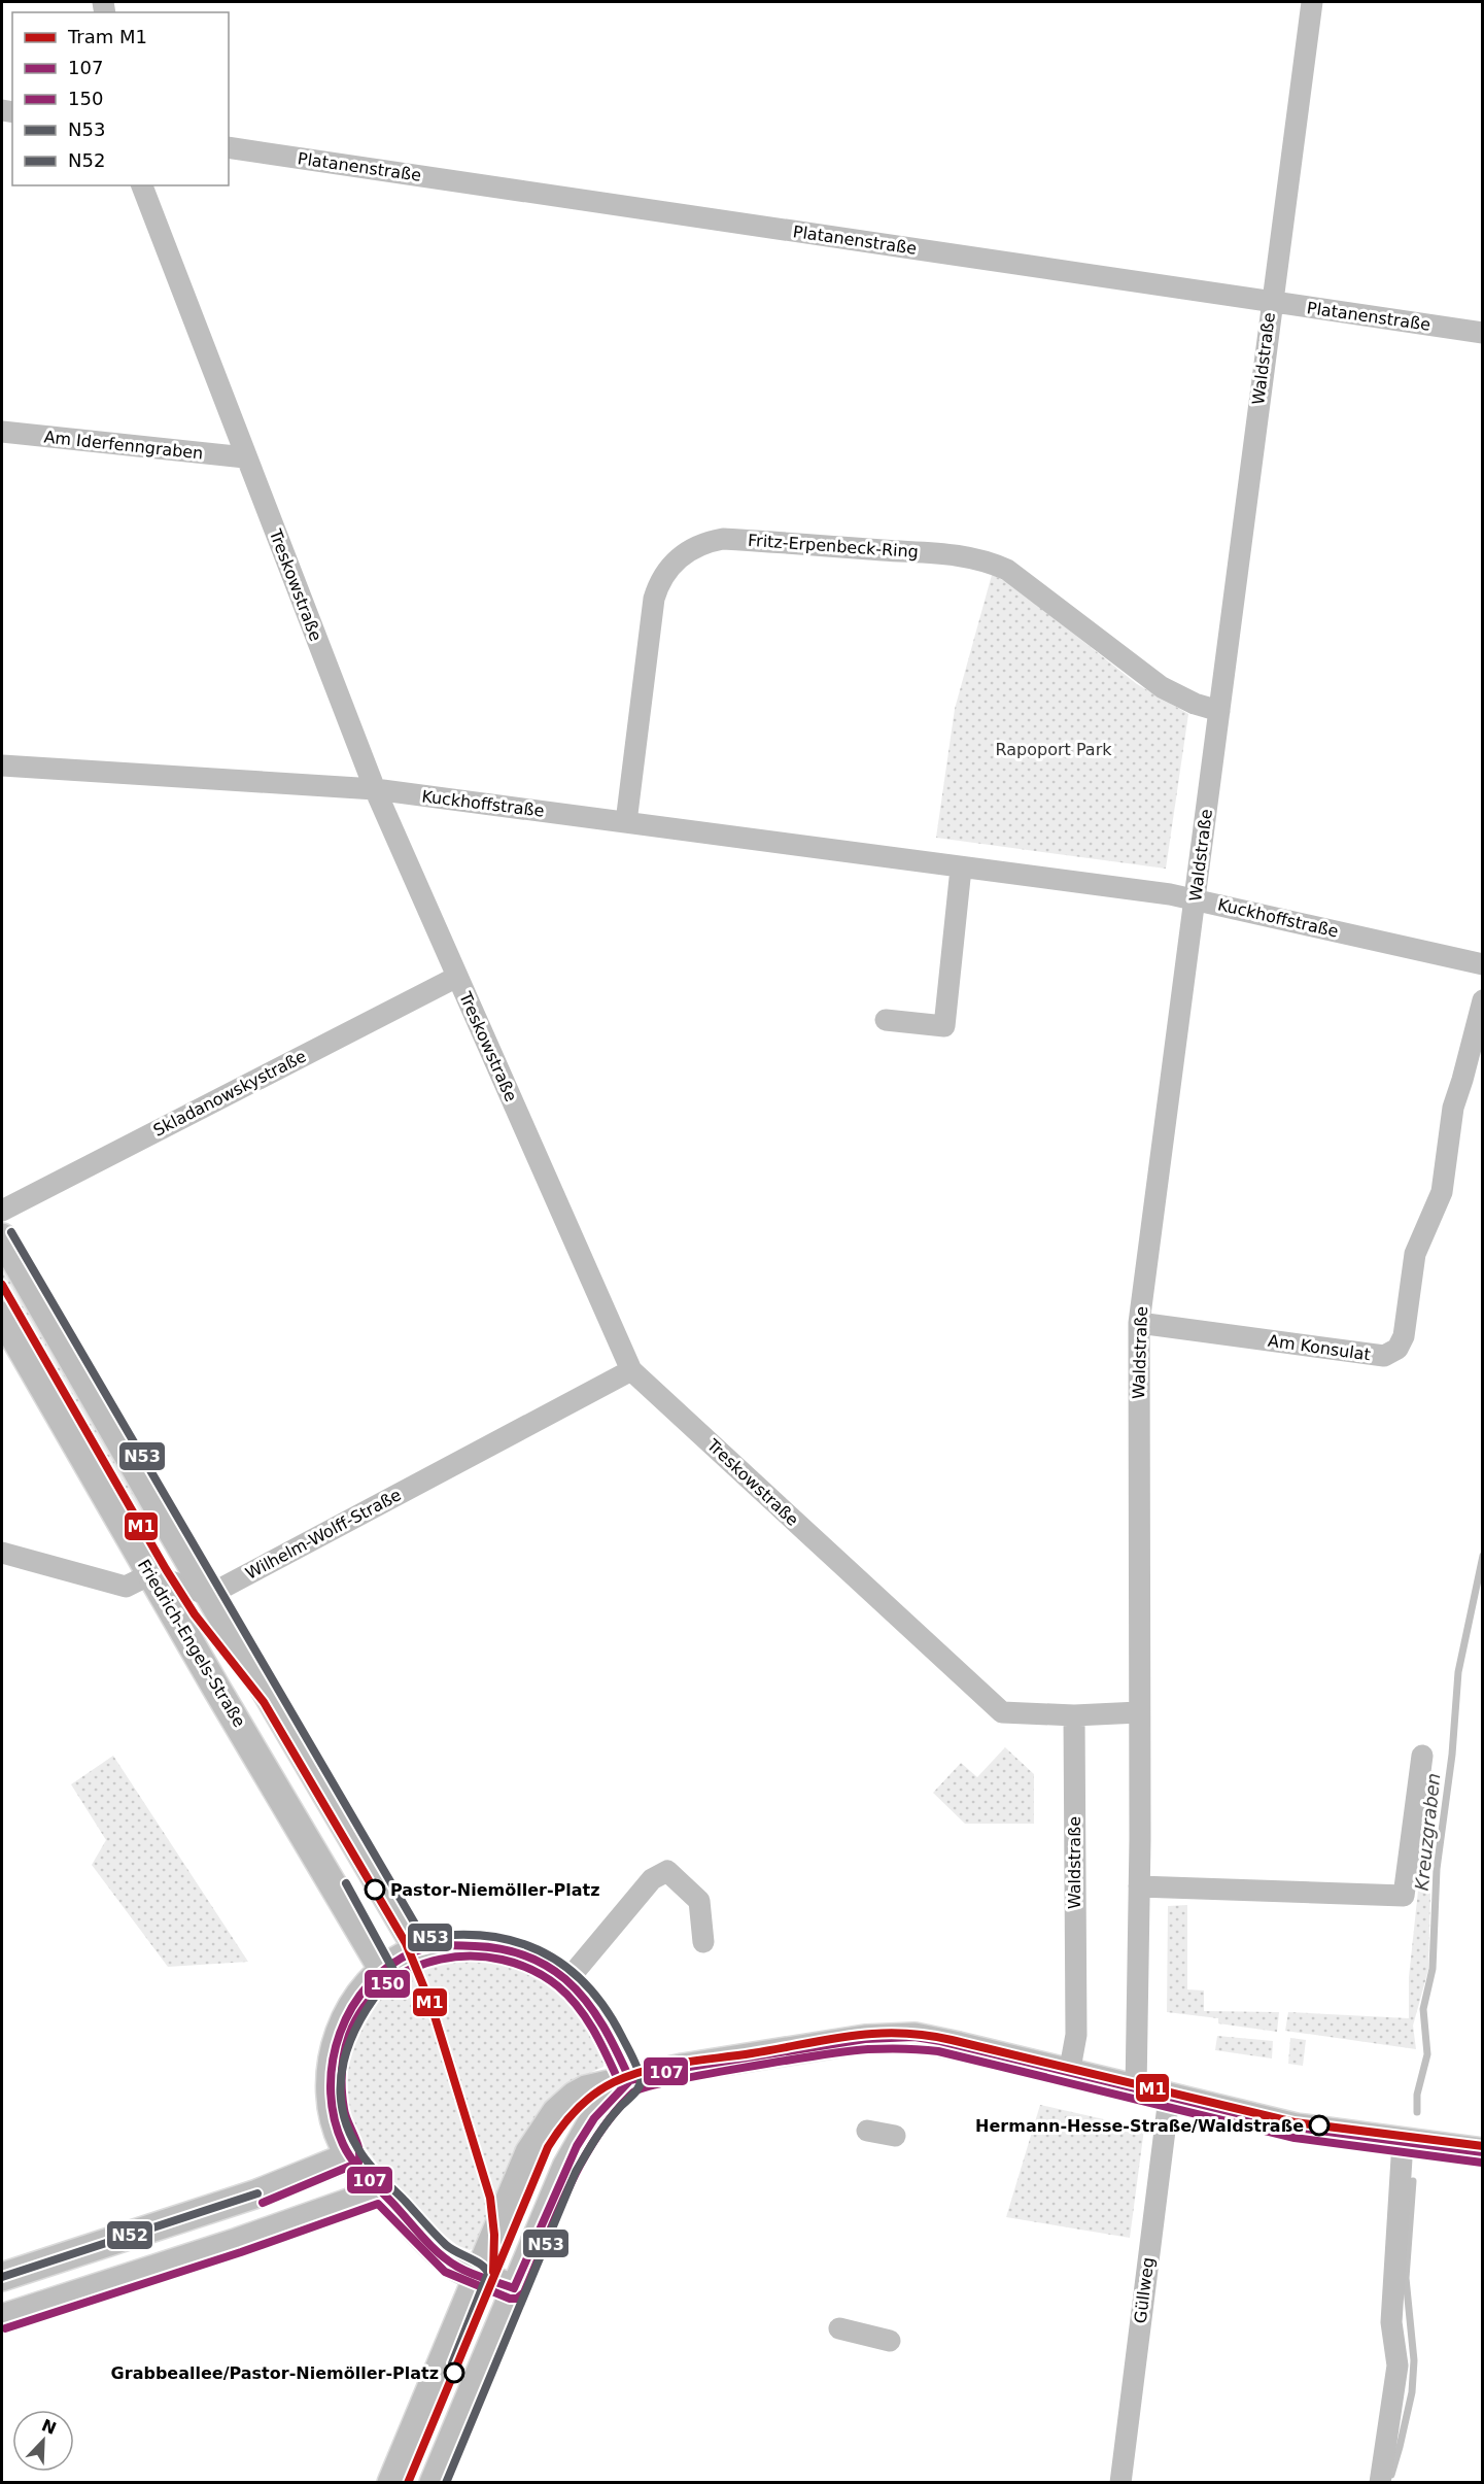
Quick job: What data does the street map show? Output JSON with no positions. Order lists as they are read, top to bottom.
{
  "streets": {
    "main road": ["Friedrich-Engels-Straße"],
    "street": [
      "Platanenstraße",
      "Waldstraße",
      "Am Iderfenngraben",
      "Fritz-Erpenbeck-Ring",
      "Treskowstraße",
      "Kuckhoffstraße",
      "Skladanowskystraße",
      "Am Konsulat",
      "Wilhelm-Wolff-Straße",
      "Güllweg"
    ]
  },
  "crossings": [
    ["Platanenstraße", "Waldstraße"],
    ["Waldstraße", "Fritz-Erpenbeck-Ring"],
    ["Waldstraße", "Treskowstraße"],
    ["Waldstraße", "Kuckhoffstraße"],
    ["Waldstraße", "Am Konsulat"],
    ["Am Iderfenngraben", "Treskowstraße"],
    ["Fritz-Erpenbeck-Ring", "Kuckhoffstraße"],
    ["Treskowstraße", "Kuckhoffstraße"],
    ["Treskowstraße", "Skladanowskystraße"],
    ["Treskowstraße", "Wilhelm-Wolff-Straße"]
  ],
  "water": ["Kreuzgraben"],
  "parks": ["Rapoport Park"],
  "places": ["Pastor-Niemöller-Platz", "Hermann-Hesse-Straße/Waldstraße", "Grabbeallee/Pastor-Niemöller-Platz"],
  "lines": [
    "transit line N53",
    "tram line M1",
    "transit line 107",
    "transit line 150",
    "transit line N52"
  ],
  "legend": [
    "Tram M1",
    "107",
    "150",
    "N53",
    "N52"
  ],
  "north": "top right"
}
